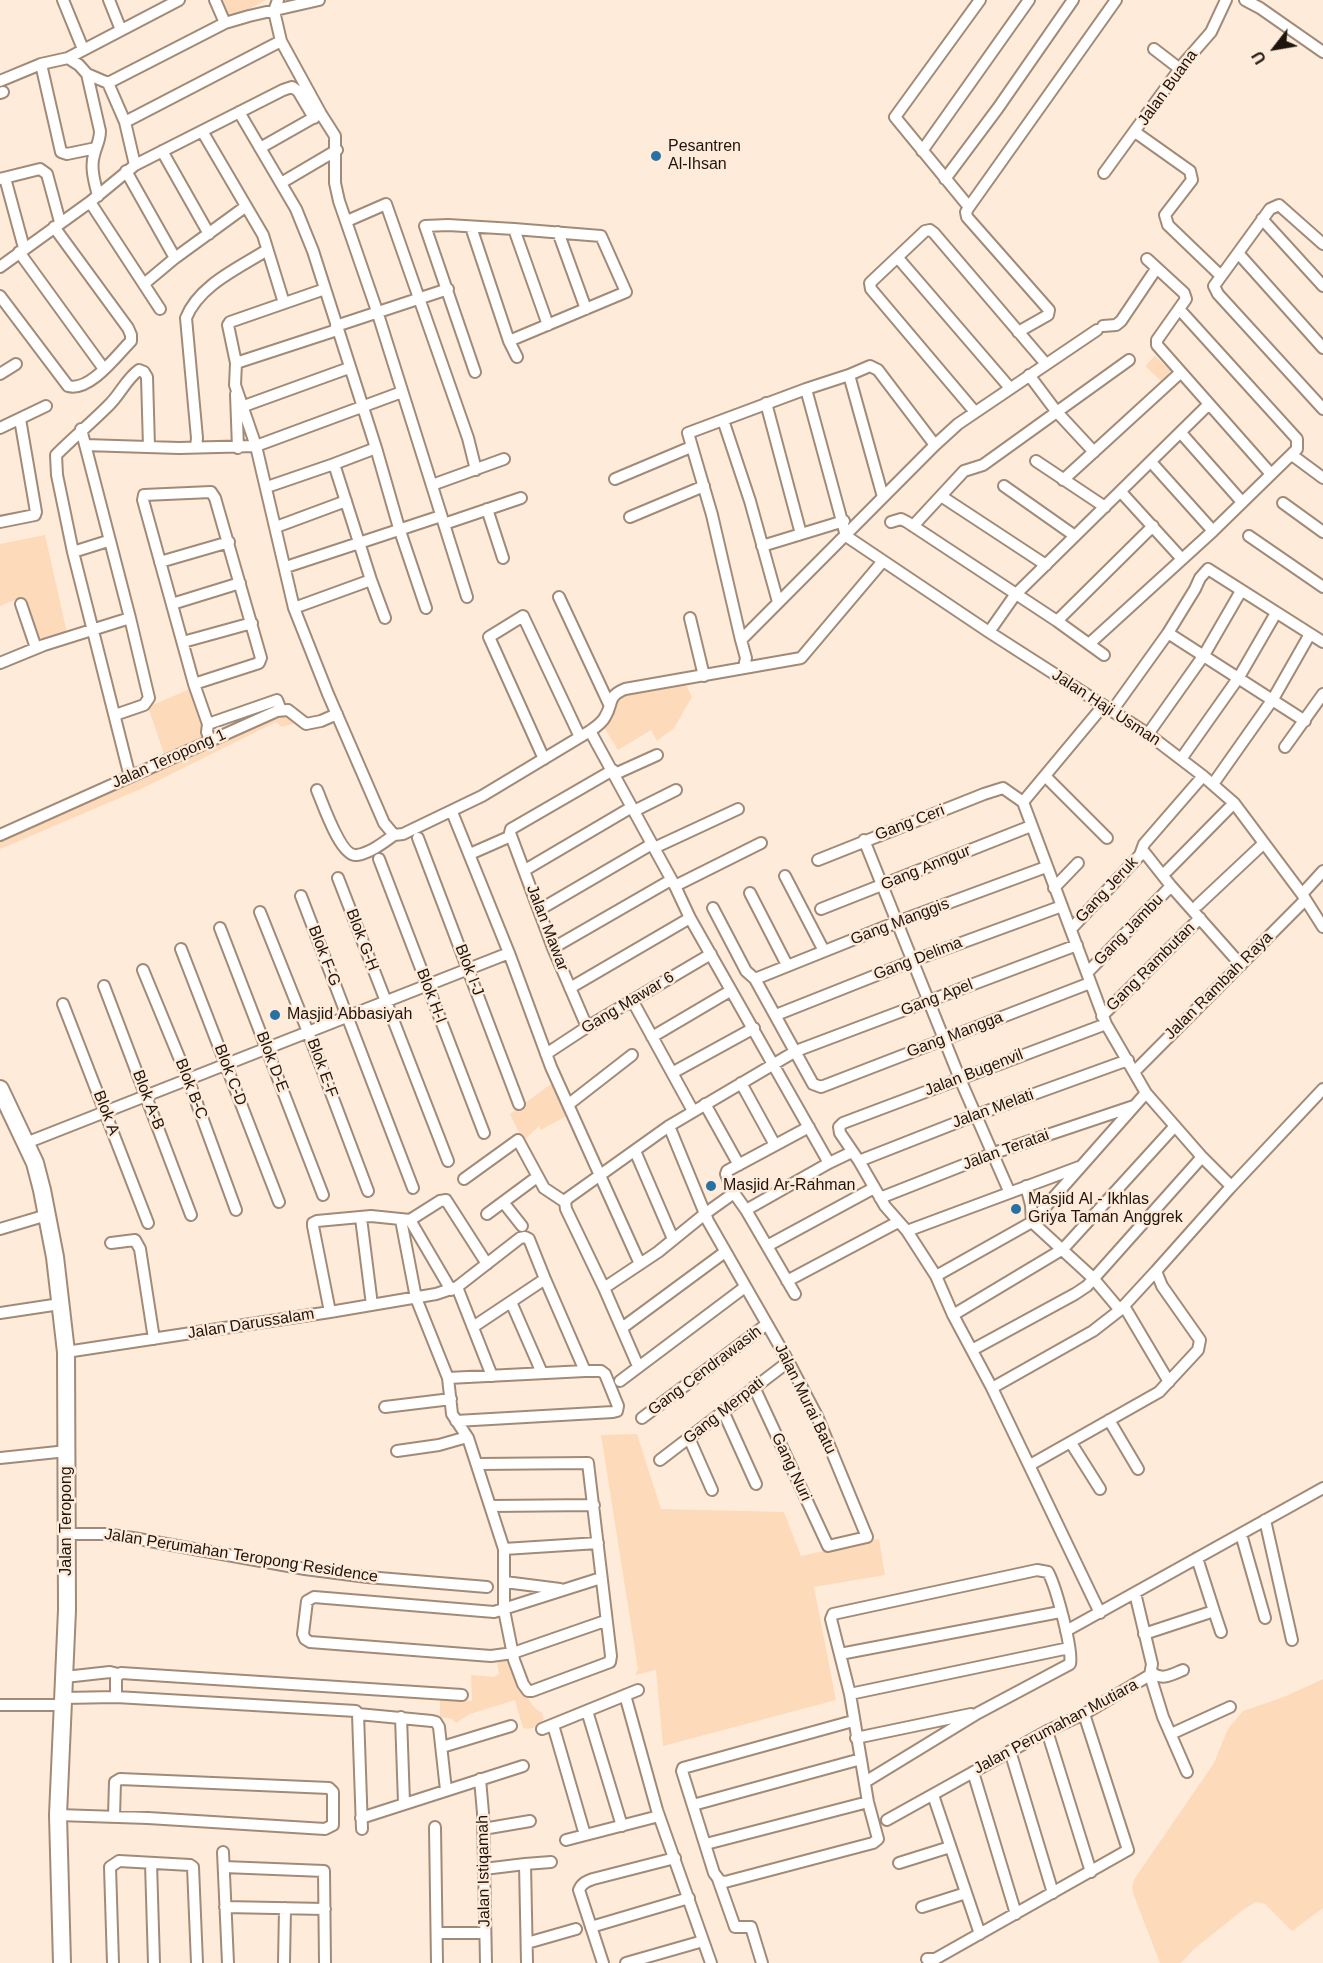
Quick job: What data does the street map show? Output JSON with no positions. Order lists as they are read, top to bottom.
{
  "streets": {
    "main road": ["Jalan Teropong"],
    "street": [
      "Jalan Buana",
      "Jalan Haji Usman",
      "Jalan Teropong 1",
      "Gang Ceri",
      "Gang Anngur",
      "Gang Jeruk",
      "Gang Manggis",
      "Jalan Mawar",
      "Gang Jambu",
      "Blok G-H",
      "Blok F-G",
      "Gang Delima",
      "Gang Rambutan",
      "Blok I-J",
      "Jalan Rambah Raya",
      "Blok H-I",
      "Gang Apel",
      "Gang Mawar 6",
      "Gang Mangga",
      "Blok D-E",
      "Blok E-F",
      "Jalan Bugenvil",
      "Blok C-D",
      "Blok B-C",
      "Blok A-B",
      "Jalan Melati",
      "Blok A",
      "Jalan Teratai",
      "Jalan Darussalam",
      "Gang Cendrawasih",
      "Jalan Murai Batu",
      "Gang Merpati",
      "Gang Nuri",
      "Jalan Perumahan Teropong Residence",
      "Jalan Perumahan Mutiara",
      "Jalan Istiqamah"
    ]
  },
  "crossings": [
    ["Jalan Haji Usman", "Gang Jeruk"],
    ["Jalan Haji Usman", "Jalan Rambah Raya"],
    ["Jalan Mawar", "Gang Mawar 6"],
    ["Gang Jambu", "Gang Mangga"],
    ["Gang Rambutan", "Jalan Bugenvil"],
    ["Gang Apel", "Gang Mangga"],
    ["Gang Apel", "Jalan Murai Batu"],
    ["Jalan Darussalam", "Jalan Teropong"],
    ["Gang Cendrawasih", "Jalan Murai Batu"],
    ["Jalan Murai Batu", "Gang Merpati"],
    ["Jalan Murai Batu", "Gang Nuri"],
    ["Gang Merpati", "Gang Nuri"],
    ["Jalan Teropong", "Jalan Perumahan Teropong Residence"]
  ],
  "places": [
    "Pesantren Al-Ihsan",
    "Masjid Abbasiyah",
    "Masjid Ar-Rahman",
    "Masjid Al - Ikhlas Griya Taman Anggrek"
  ],
  "north": "bottom left"
}
